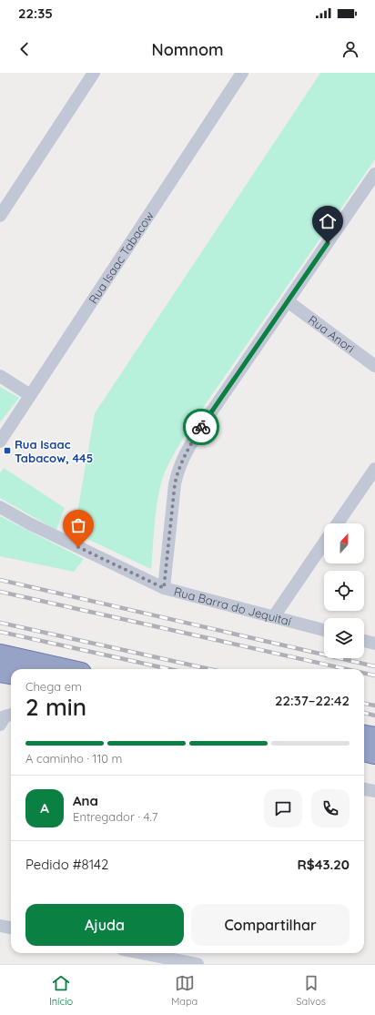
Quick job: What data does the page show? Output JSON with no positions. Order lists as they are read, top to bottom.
{
  "streets": {
    "street": ["Rua Isaac Tabacow", "Rua Anori", "Rua Barra do Jequitaí"]
  },
  "places": {
    "transit": ["Rua Isaac Tabacow, 445"]
  },
  "north": "top",
  "page": {
    "status": "22:35",
    "header": "Nomnom",
    "heading": ["2 min", "Chega em", "22:37–22:42"],
    "panel": [
      "Ana",
      "Entregador · 4.7",
      "Pedido #8142",
      "R$43.20"
    ],
    "bar": "A caminho · 110 m",
    "round": "A",
    "buttons": ["Ajuda", "Compartilhar"],
    "tabs": ["Início", "Mapa", "Salvos"]
  }
}
